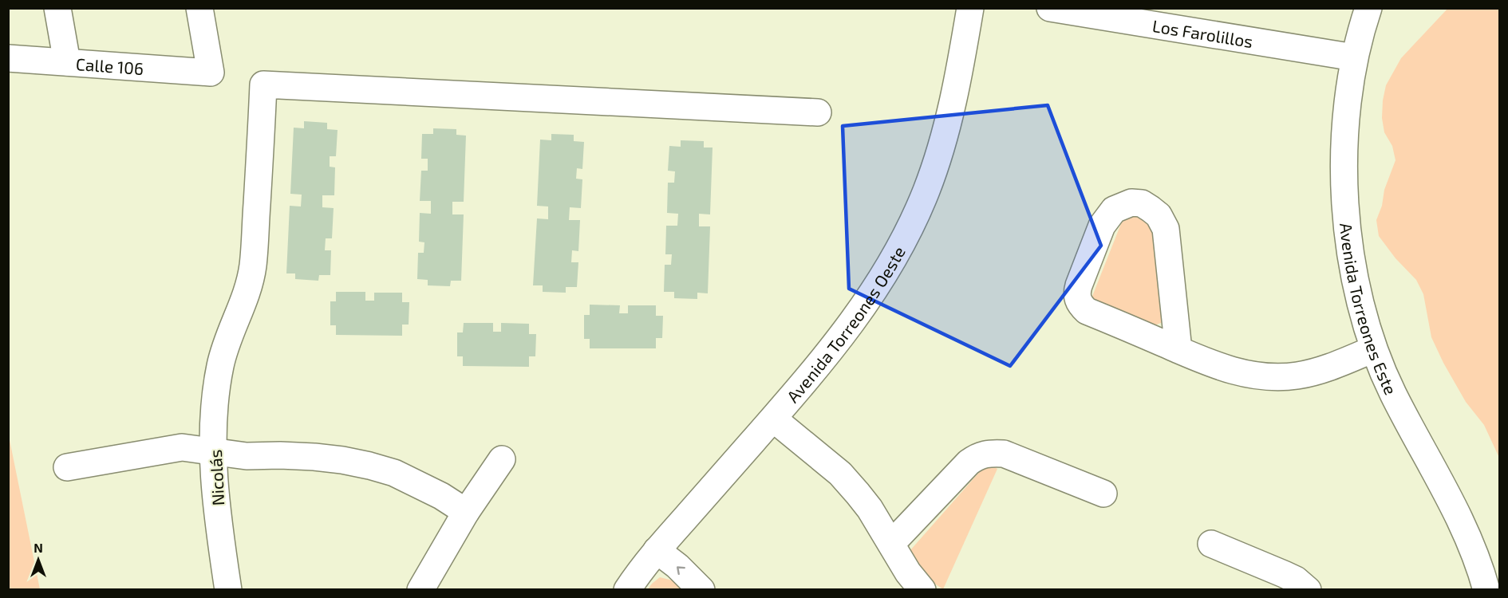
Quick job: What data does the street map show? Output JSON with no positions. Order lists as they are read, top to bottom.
{
  "streets": {
    "street": [
      "Los Farolillos",
      "Calle 106",
      "Avenida Torreones Este",
      "Avenida Torreones Oeste",
      "Nicolás"
    ]
  },
  "crossings": [
    ["Los Farolillos", "Avenida Torreones Este"]
  ],
  "north": "top"
}
